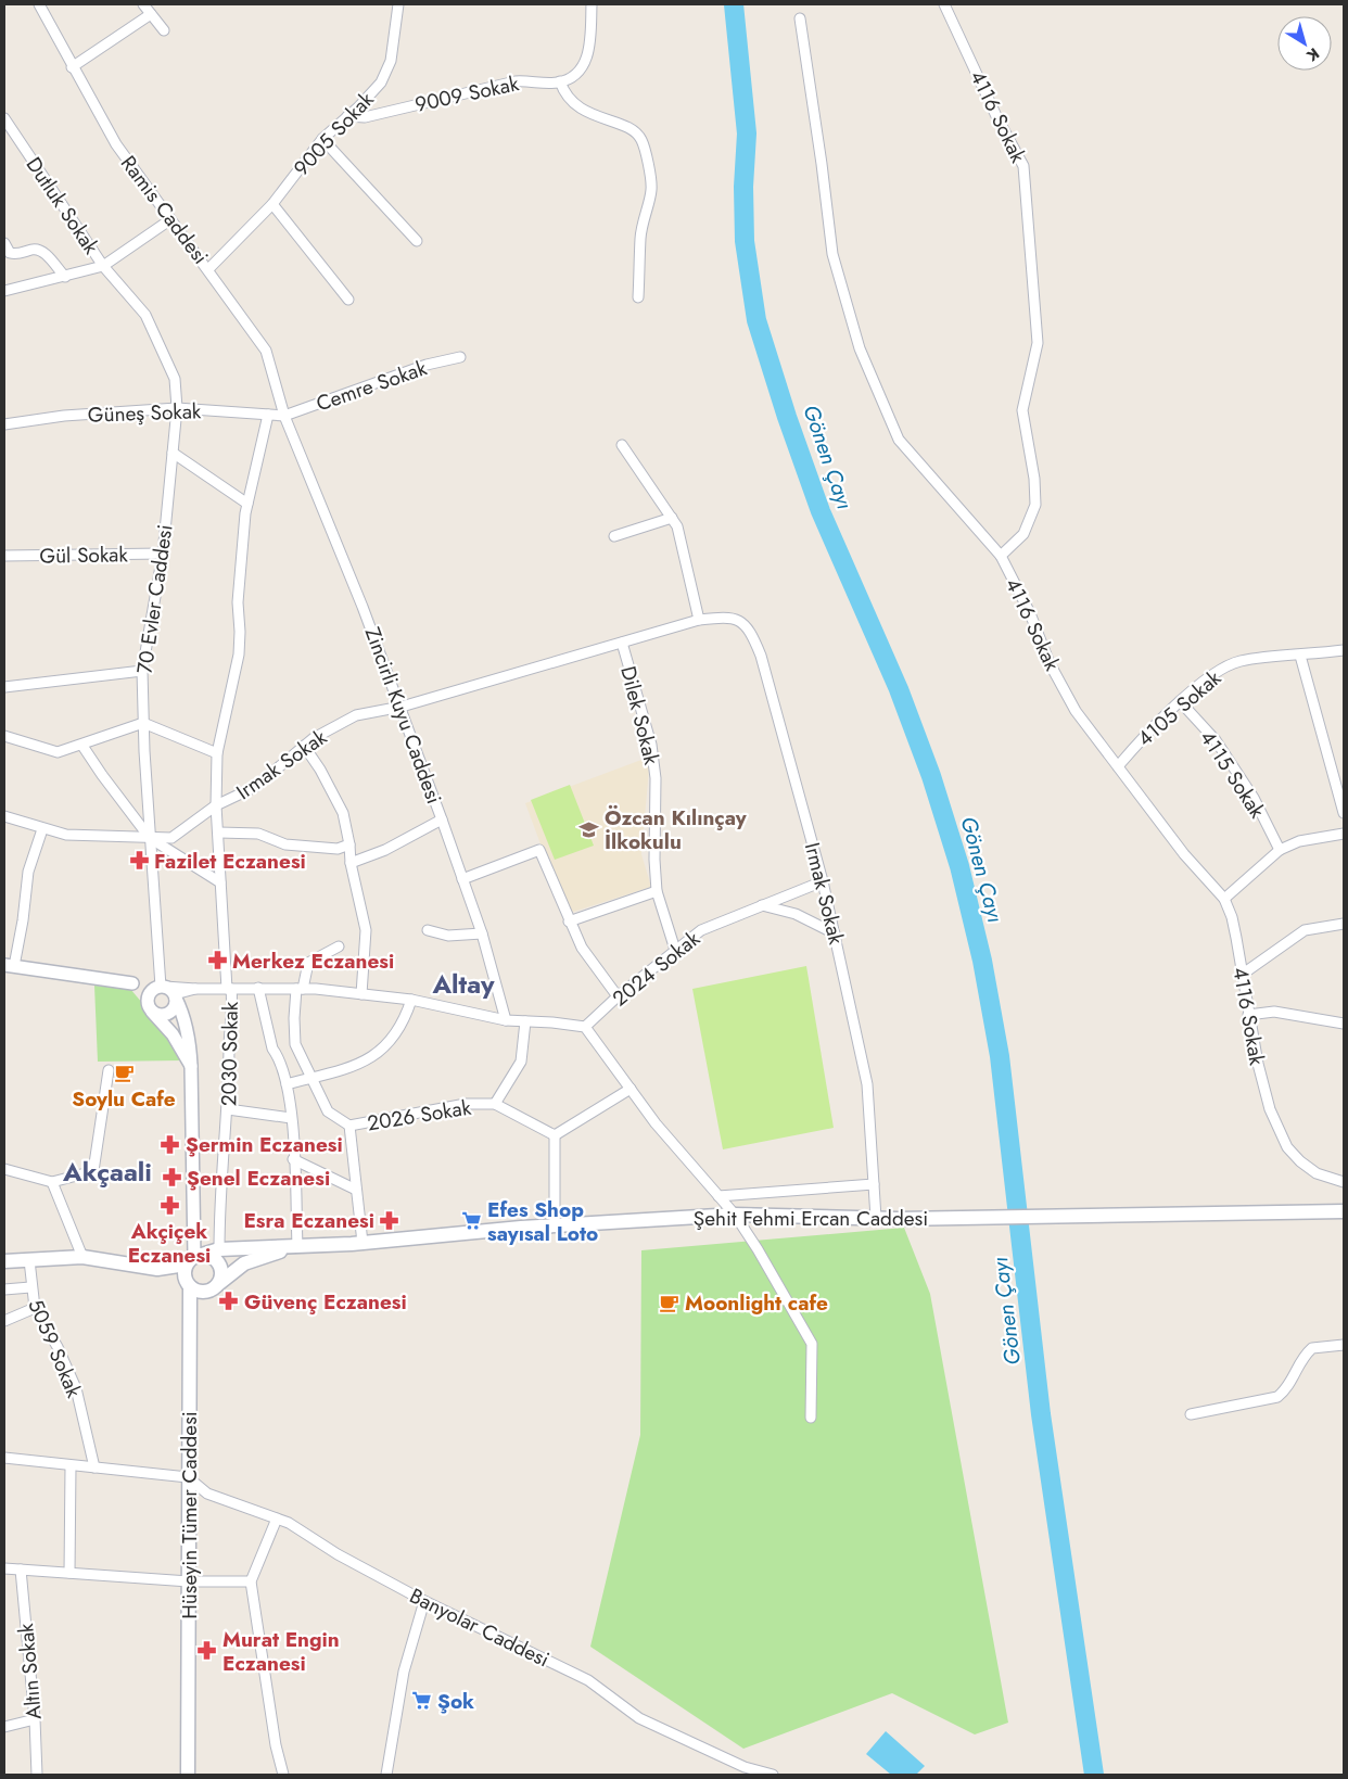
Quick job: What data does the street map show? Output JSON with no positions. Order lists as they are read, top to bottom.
{
  "streets": {
    "main road": ["Şehit Fehmi Ercan Caddesi", "Hüseyin Tümer Caddesi"],
    "street": [
      "9009 Sokak",
      "4116 Sokak",
      "9005 Sokak",
      "Dutluk Sokak",
      "Ramis Caddesi",
      "Cemre Sokak",
      "Güneş Sokak",
      "Gül Sokak",
      "70 Evler Caddesi",
      "4105 Sokak",
      "Zincirli Kuyu Caddesi",
      "Dilek Sokak",
      "Irmak Sokak",
      "4115 Sokak",
      "2024 Sokak",
      "2030 Sokak",
      "2026 Sokak",
      "5059 Sokak",
      "Banyolar Caddesi",
      "Altın Sokak"
    ]
  },
  "crossings": [
    ["9009 Sokak", "9005 Sokak"],
    ["4116 Sokak", "4105 Sokak"],
    ["9005 Sokak", "Ramis Caddesi"],
    ["Dutluk Sokak", "70 Evler Caddesi"],
    ["Ramis Caddesi", "Cemre Sokak"],
    ["Ramis Caddesi", "Güneş Sokak"],
    ["Ramis Caddesi", "Zincirli Kuyu Caddesi"],
    ["Cemre Sokak", "Güneş Sokak"],
    ["Cemre Sokak", "Zincirli Kuyu Caddesi"],
    ["Güneş Sokak", "70 Evler Caddesi"],
    ["Güneş Sokak", "Zincirli Kuyu Caddesi"],
    ["Güneş Sokak", "2030 Sokak"],
    ["Gül Sokak", "70 Evler Caddesi"],
    ["70 Evler Caddesi", "Irmak Sokak"],
    ["4105 Sokak", "4115 Sokak"],
    ["Zincirli Kuyu Caddesi", "Irmak Sokak"],
    ["Dilek Sokak", "Irmak Sokak"],
    ["Dilek Sokak", "2024 Sokak"],
    ["Irmak Sokak", "2024 Sokak"],
    ["Irmak Sokak", "2030 Sokak"],
    ["Irmak Sokak", "Şehit Fehmi Ercan Caddesi"],
    ["2030 Sokak", "Şehit Fehmi Ercan Caddesi"],
    ["Şehit Fehmi Ercan Caddesi", "5059 Sokak"],
    ["Şehit Fehmi Ercan Caddesi", "Hüseyin Tümer Caddesi"],
    ["Hüseyin Tümer Caddesi", "Banyolar Caddesi"]
  ],
  "districts": ["Altay", "Akçaali"],
  "water": ["Gönen Çayı"],
  "places": {
    "school or university": ["Özcan Kılınçay İlkokulu"],
    "pharmacy": [
      "Fazilet Eczanesi",
      "Merkez Eczanesi",
      "Şermin Eczanesi",
      "Şenel Eczanesi",
      "Akçiçek Eczanesi",
      "Esra Eczanesi",
      "Güvenç Eczanesi",
      "Murat Engin Eczanesi"
    ],
    "cafe": ["Soylu Cafe", "Moonlight cafe"],
    "supermarket": ["Efes Shop sayısal Loto", "Şok"]
  },
  "north": "bottom right"
}
